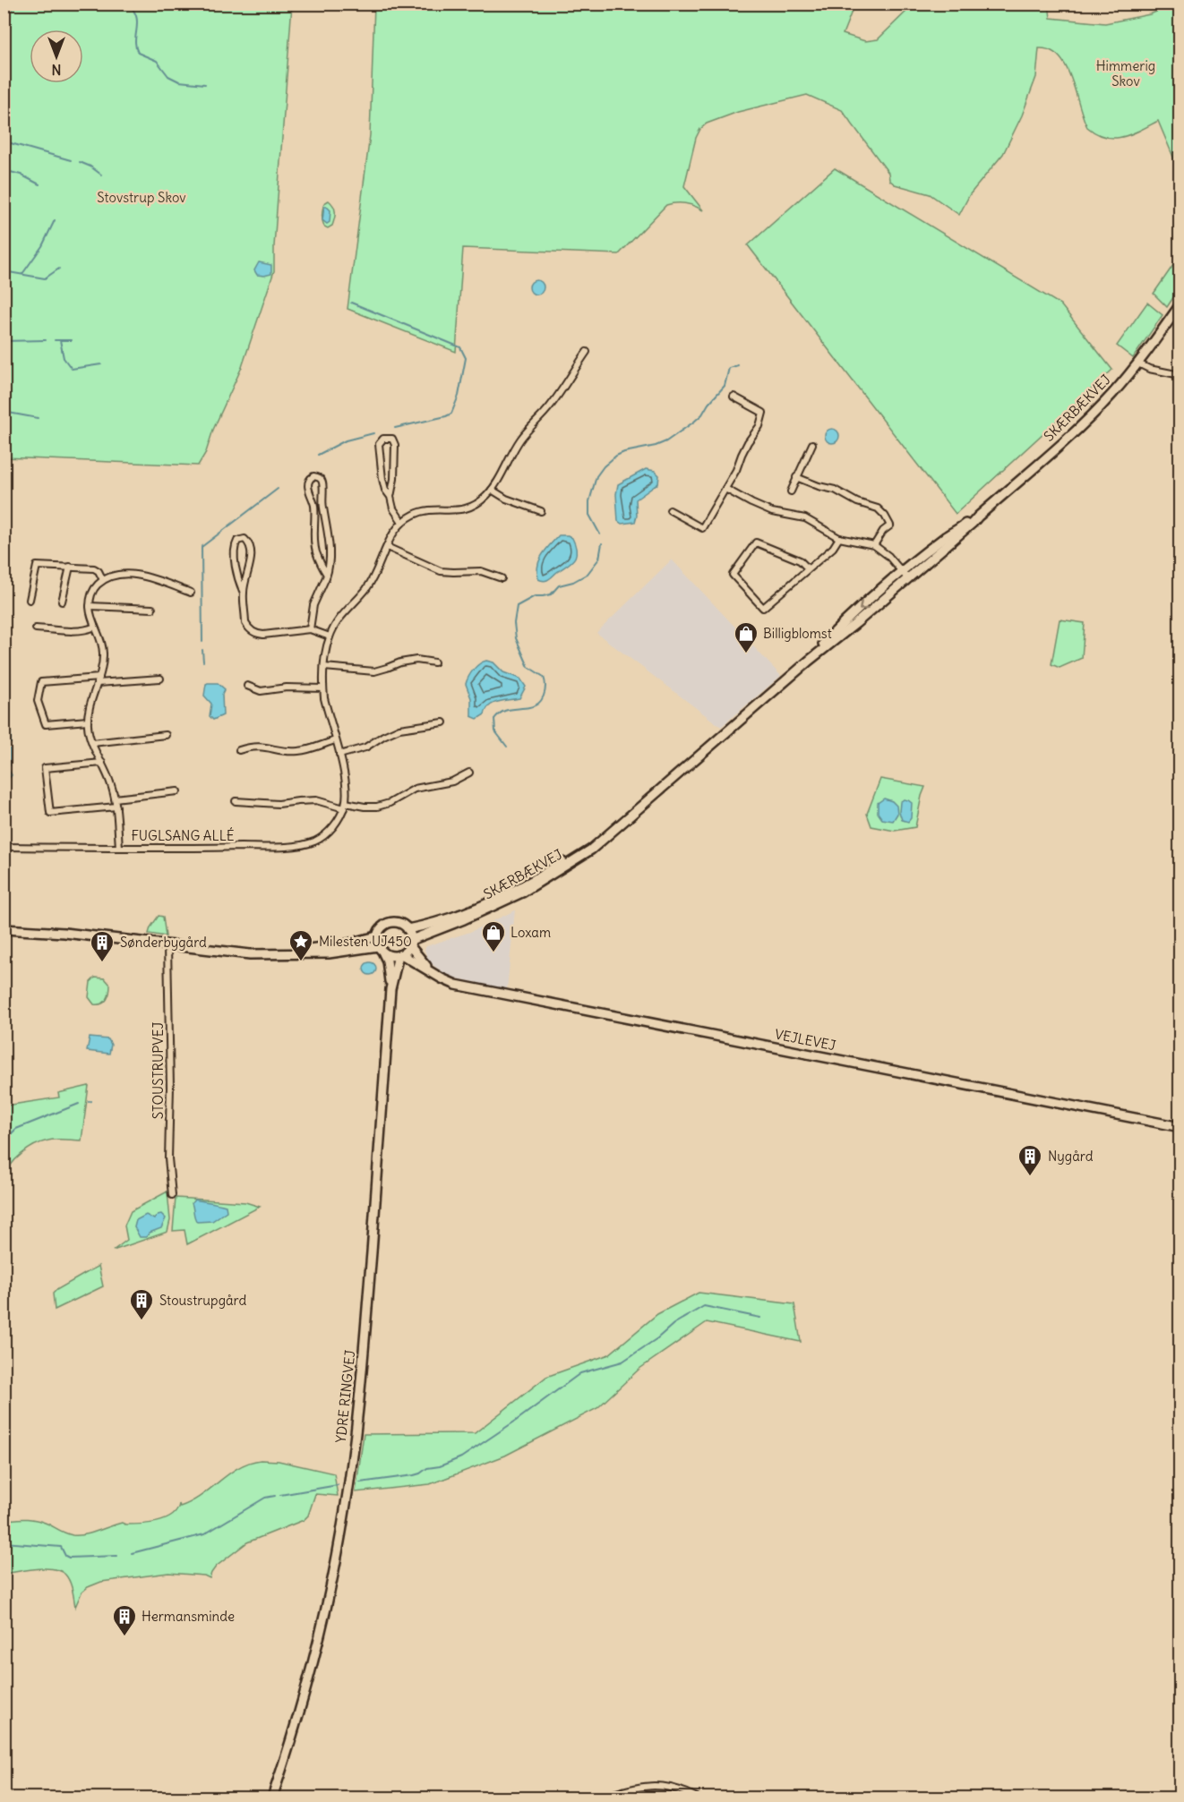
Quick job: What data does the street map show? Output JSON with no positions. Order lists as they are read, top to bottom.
{
  "streets": {
    "street": [
      "SKÆRBÆKVEJ",
      "FUGLSANG ALLÉ",
      "VEJLEVEJ",
      "STOUSTRUPVEJ",
      "YDRE RINGVEJ"
    ]
  },
  "crossings": [
    ["SKÆRBÆKVEJ", "VEJLEVEJ"],
    ["SKÆRBÆKVEJ", "YDRE RINGVEJ"],
    ["VEJLEVEJ", "YDRE RINGVEJ"]
  ],
  "parks": ["Himmerig Skov", "Stovstrup Skov"],
  "places": {
    "shop": ["Billigblomst", "Loxam"],
    "place": ["Milesten UJ450"],
    "building": [
      "Sønderbygård",
      "Nygård",
      "Stoustrupgård",
      "Hermansminde"
    ]
  },
  "north": "bottom"
}
